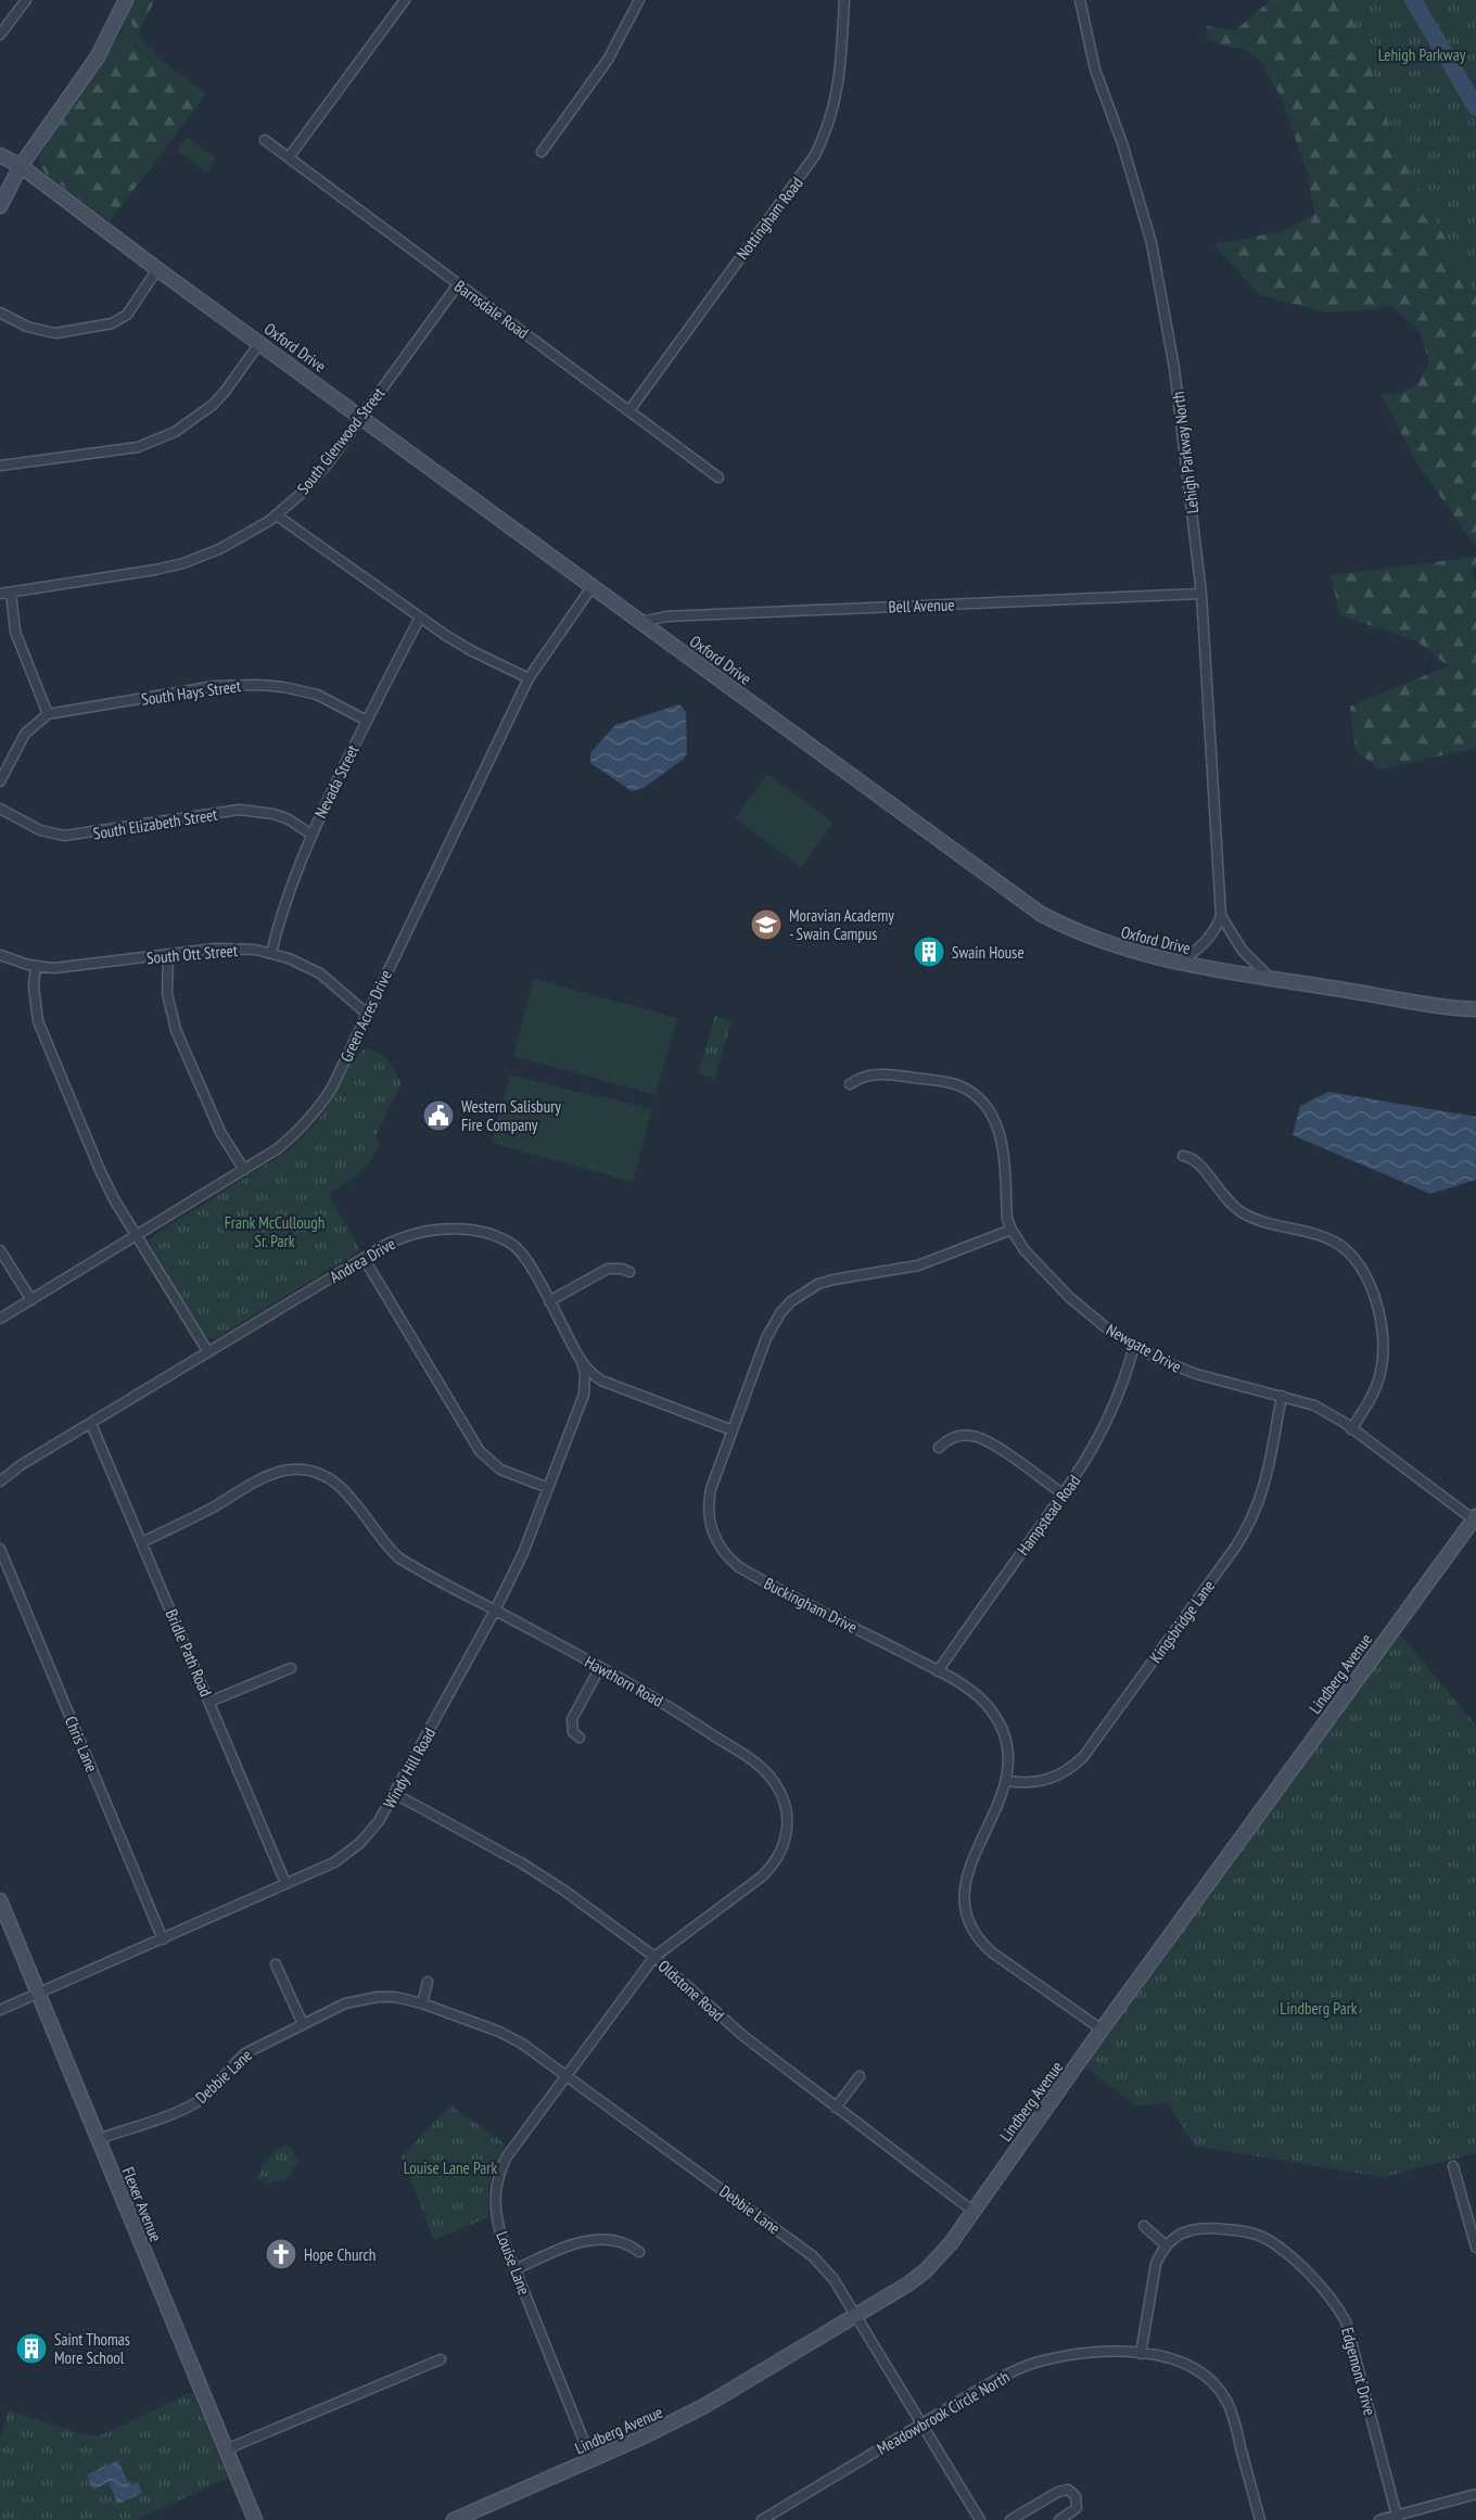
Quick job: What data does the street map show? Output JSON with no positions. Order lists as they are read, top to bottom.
{
  "streets": {
    "street": [
      "Nottingham Road",
      "Barnsdale Road",
      "Oxford Drive",
      "South Glenwood Street",
      "Lehigh Parkway North",
      "Bell Avenue",
      "South Hays Street",
      "Nevada Street",
      "South Elizabeth Street",
      "South Ott Street",
      "Green Acres Drive",
      "Andrea Drive",
      "Newgate Drive",
      "Hampstead Road",
      "Buckingham Drive",
      "Kingsbridge Lane",
      "Bridle Path Road",
      "Lindberg Avenue",
      "Hawthorn Road",
      "Chris Lane",
      "Windy Hill Road",
      "Oldstone Road",
      "Debbie Lane",
      "Flexer Avenue",
      "Louise Lane",
      "Edgemont Drive",
      "Meadowbrook Circle North"
    ]
  },
  "crossings": [
    ["Nottingham Road", "Barnsdale Road"],
    ["Barnsdale Road", "South Glenwood Street"],
    ["Oxford Drive", "South Glenwood Street"],
    ["Oxford Drive", "Lehigh Parkway North"],
    ["Oxford Drive", "Bell Avenue"],
    ["Oxford Drive", "Green Acres Drive"],
    ["Lehigh Parkway North", "Bell Avenue"],
    ["South Hays Street", "Nevada Street"],
    ["Nevada Street", "South Elizabeth Street"],
    ["Nevada Street", "South Ott Street"],
    ["South Ott Street", "Green Acres Drive"],
    ["Andrea Drive", "Buckingham Drive"],
    ["Andrea Drive", "Bridle Path Road"],
    ["Andrea Drive", "Windy Hill Road"],
    ["Newgate Drive", "Hampstead Road"],
    ["Newgate Drive", "Buckingham Drive"],
    ["Newgate Drive", "Kingsbridge Lane"],
    ["Newgate Drive", "Lindberg Avenue"],
    ["Hampstead Road", "Buckingham Drive"],
    ["Buckingham Drive", "Kingsbridge Lane"],
    ["Buckingham Drive", "Lindberg Avenue"],
    ["Bridle Path Road", "Hawthorn Road"],
    ["Bridle Path Road", "Windy Hill Road"],
    ["Lindberg Avenue", "Oldstone Road"],
    ["Lindberg Avenue", "Debbie Lane"],
    ["Lindberg Avenue", "Louise Lane"],
    ["Hawthorn Road", "Windy Hill Road"],
    ["Hawthorn Road", "Oldstone Road"],
    ["Hawthorn Road", "Debbie Lane"],
    ["Hawthorn Road", "Louise Lane"],
    ["Chris Lane", "Windy Hill Road"],
    ["Windy Hill Road", "Oldstone Road"],
    ["Windy Hill Road", "Flexer Avenue"],
    ["Debbie Lane", "Flexer Avenue"],
    ["Debbie Lane", "Louise Lane"],
    ["Debbie Lane", "Meadowbrook Circle North"]
  ],
  "parks": [
    "Lehigh Parkway",
    "Frank McCullough Sr. Park",
    "Lindberg Park",
    "Louise Lane Park"
  ],
  "places": {
    "school or university": ["Moravian Academy - Swain Campus"],
    "building": ["Swain House", "Saint Thomas More School"],
    "public building": ["Western Salisbury Fire Company"],
    "church": ["Hope Church"]
  }
}
